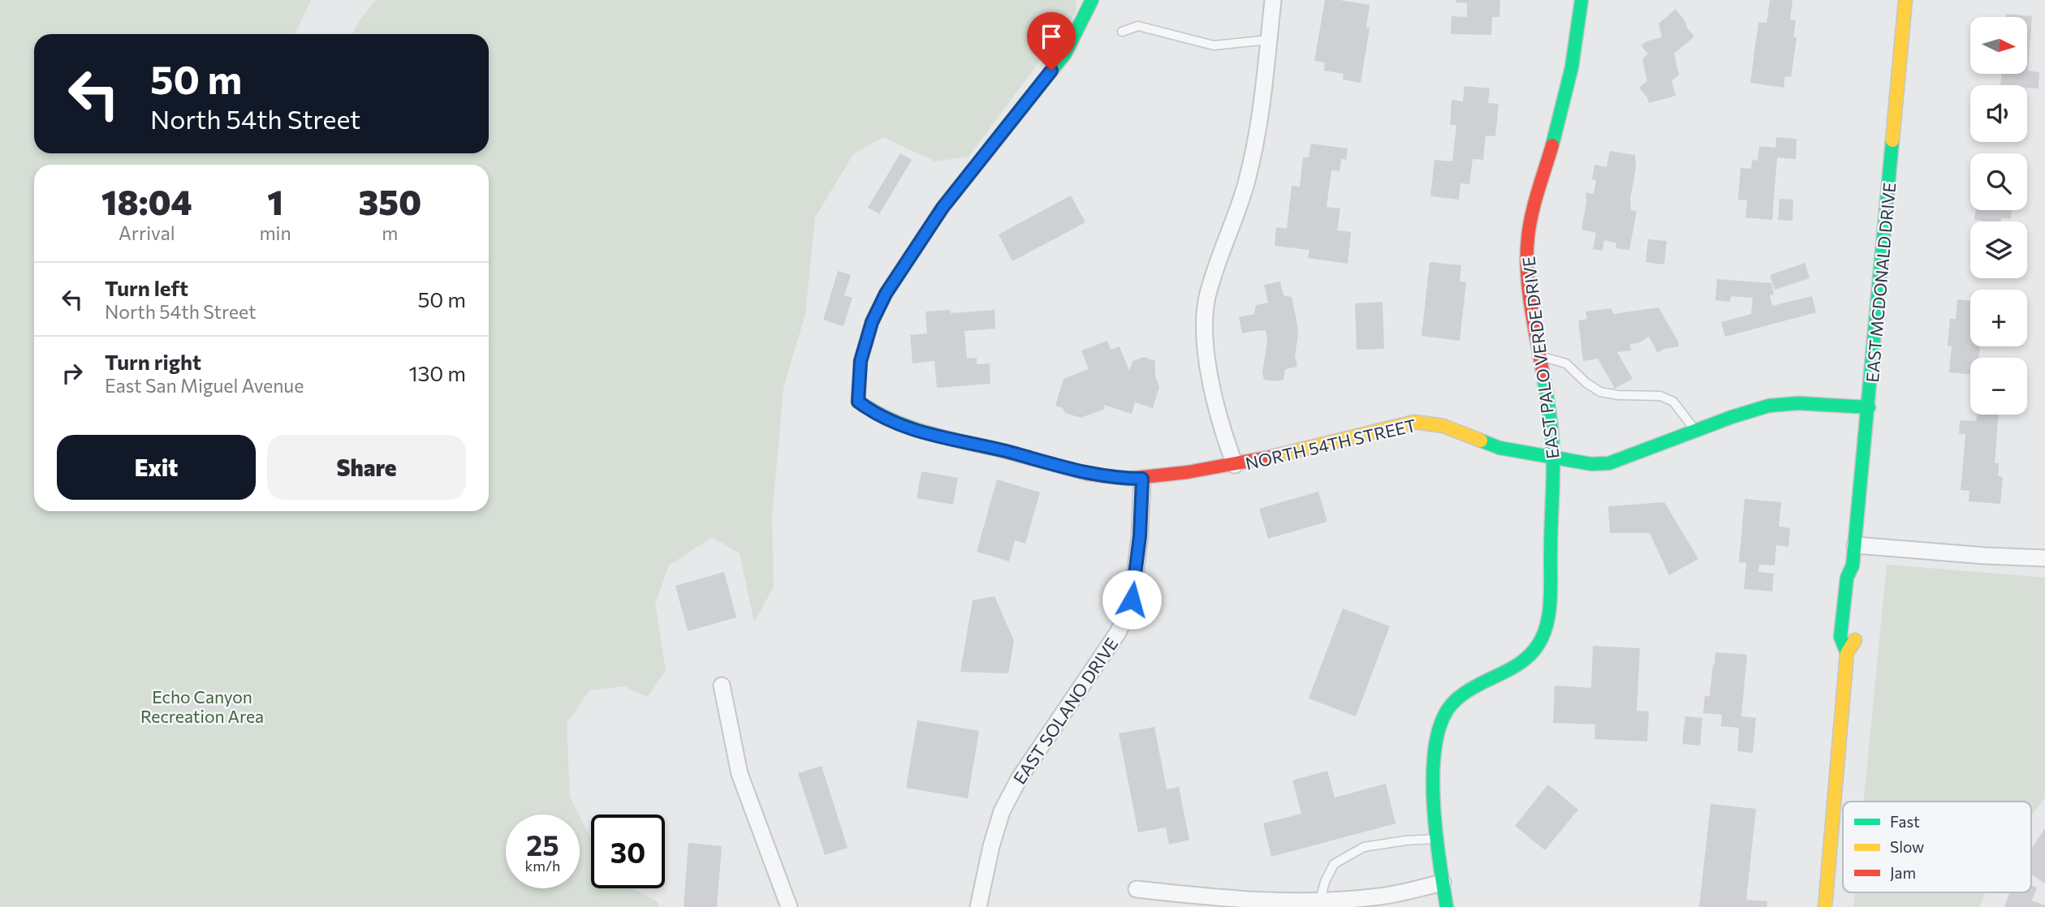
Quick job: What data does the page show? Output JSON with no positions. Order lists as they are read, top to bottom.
{
  "streets": {
    "street": [
      "EAST MCDONALD DRIVE",
      "EAST PALO VERDE DRIVE",
      "NORTH 54TH STREET",
      "EAST SOLANO DRIVE"
    ]
  },
  "crossings": [
    ["EAST MCDONALD DRIVE", "NORTH 54TH STREET"],
    ["EAST PALO VERDE DRIVE", "NORTH 54TH STREET"],
    ["NORTH 54TH STREET", "EAST SOLANO DRIVE"]
  ],
  "parks": ["Echo Canyon Recreation Area"],
  "legend": ["Fast", "Slow", "Jam"],
  "north": "right",
  "page": {
    "map_buttons": ["+", "−"],
    "turn": ["50 m", "North 54th Street"],
    "eta": [
      "18:04",
      "Arrival",
      "1",
      "min",
      "350",
      "m"
    ],
    "list": [
      {
        "name": "Turn left",
        "note": "North 54th Street",
        "value": "50 m"
      },
      {
        "name": "Turn right",
        "note": "East San Miguel Avenue",
        "value": "130 m"
      }
    ],
    "buttons": ["Exit", "Share"],
    "speed": "25 km/h",
    "limit": "30"
  }
}
